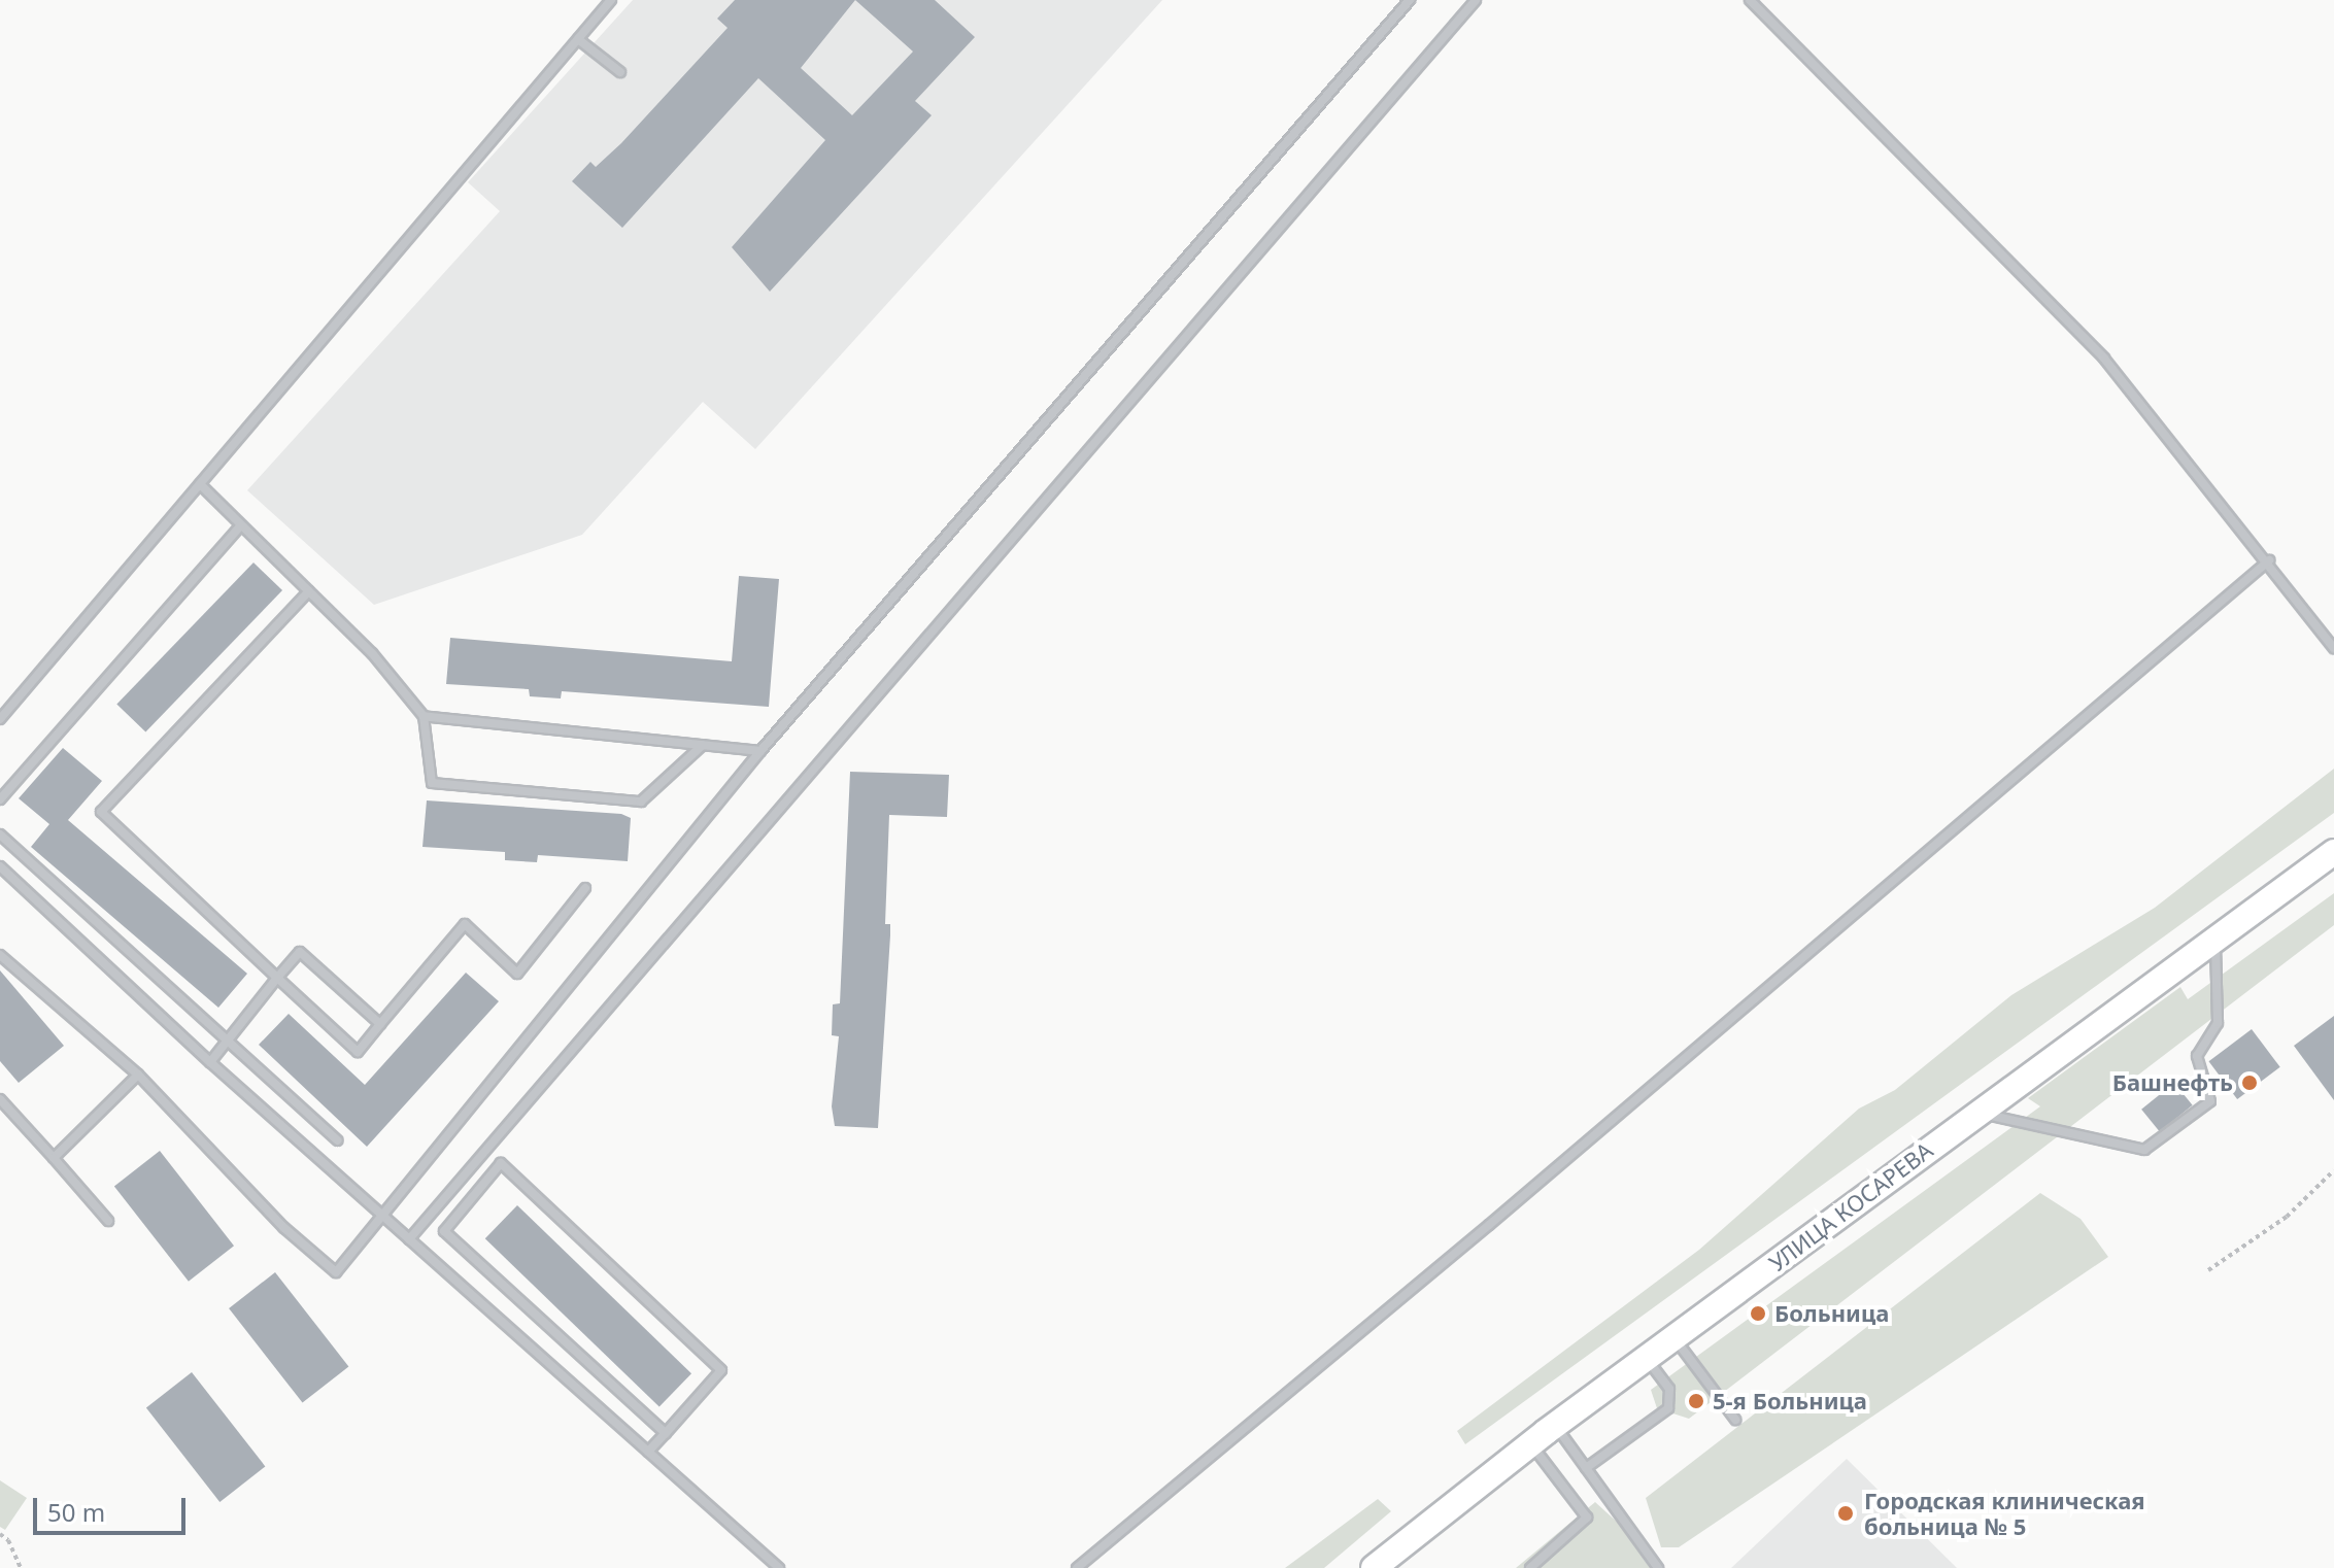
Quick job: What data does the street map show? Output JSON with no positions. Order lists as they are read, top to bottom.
{
  "streets": {
    "main road": ["УЛИЦА КОСАРЕВА"]
  },
  "places": [
    "Башнефть",
    "Больница",
    "5-я Больница",
    "Городская клиническая больница № 5"
  ],
  "scale_bar": "50 m"
}
